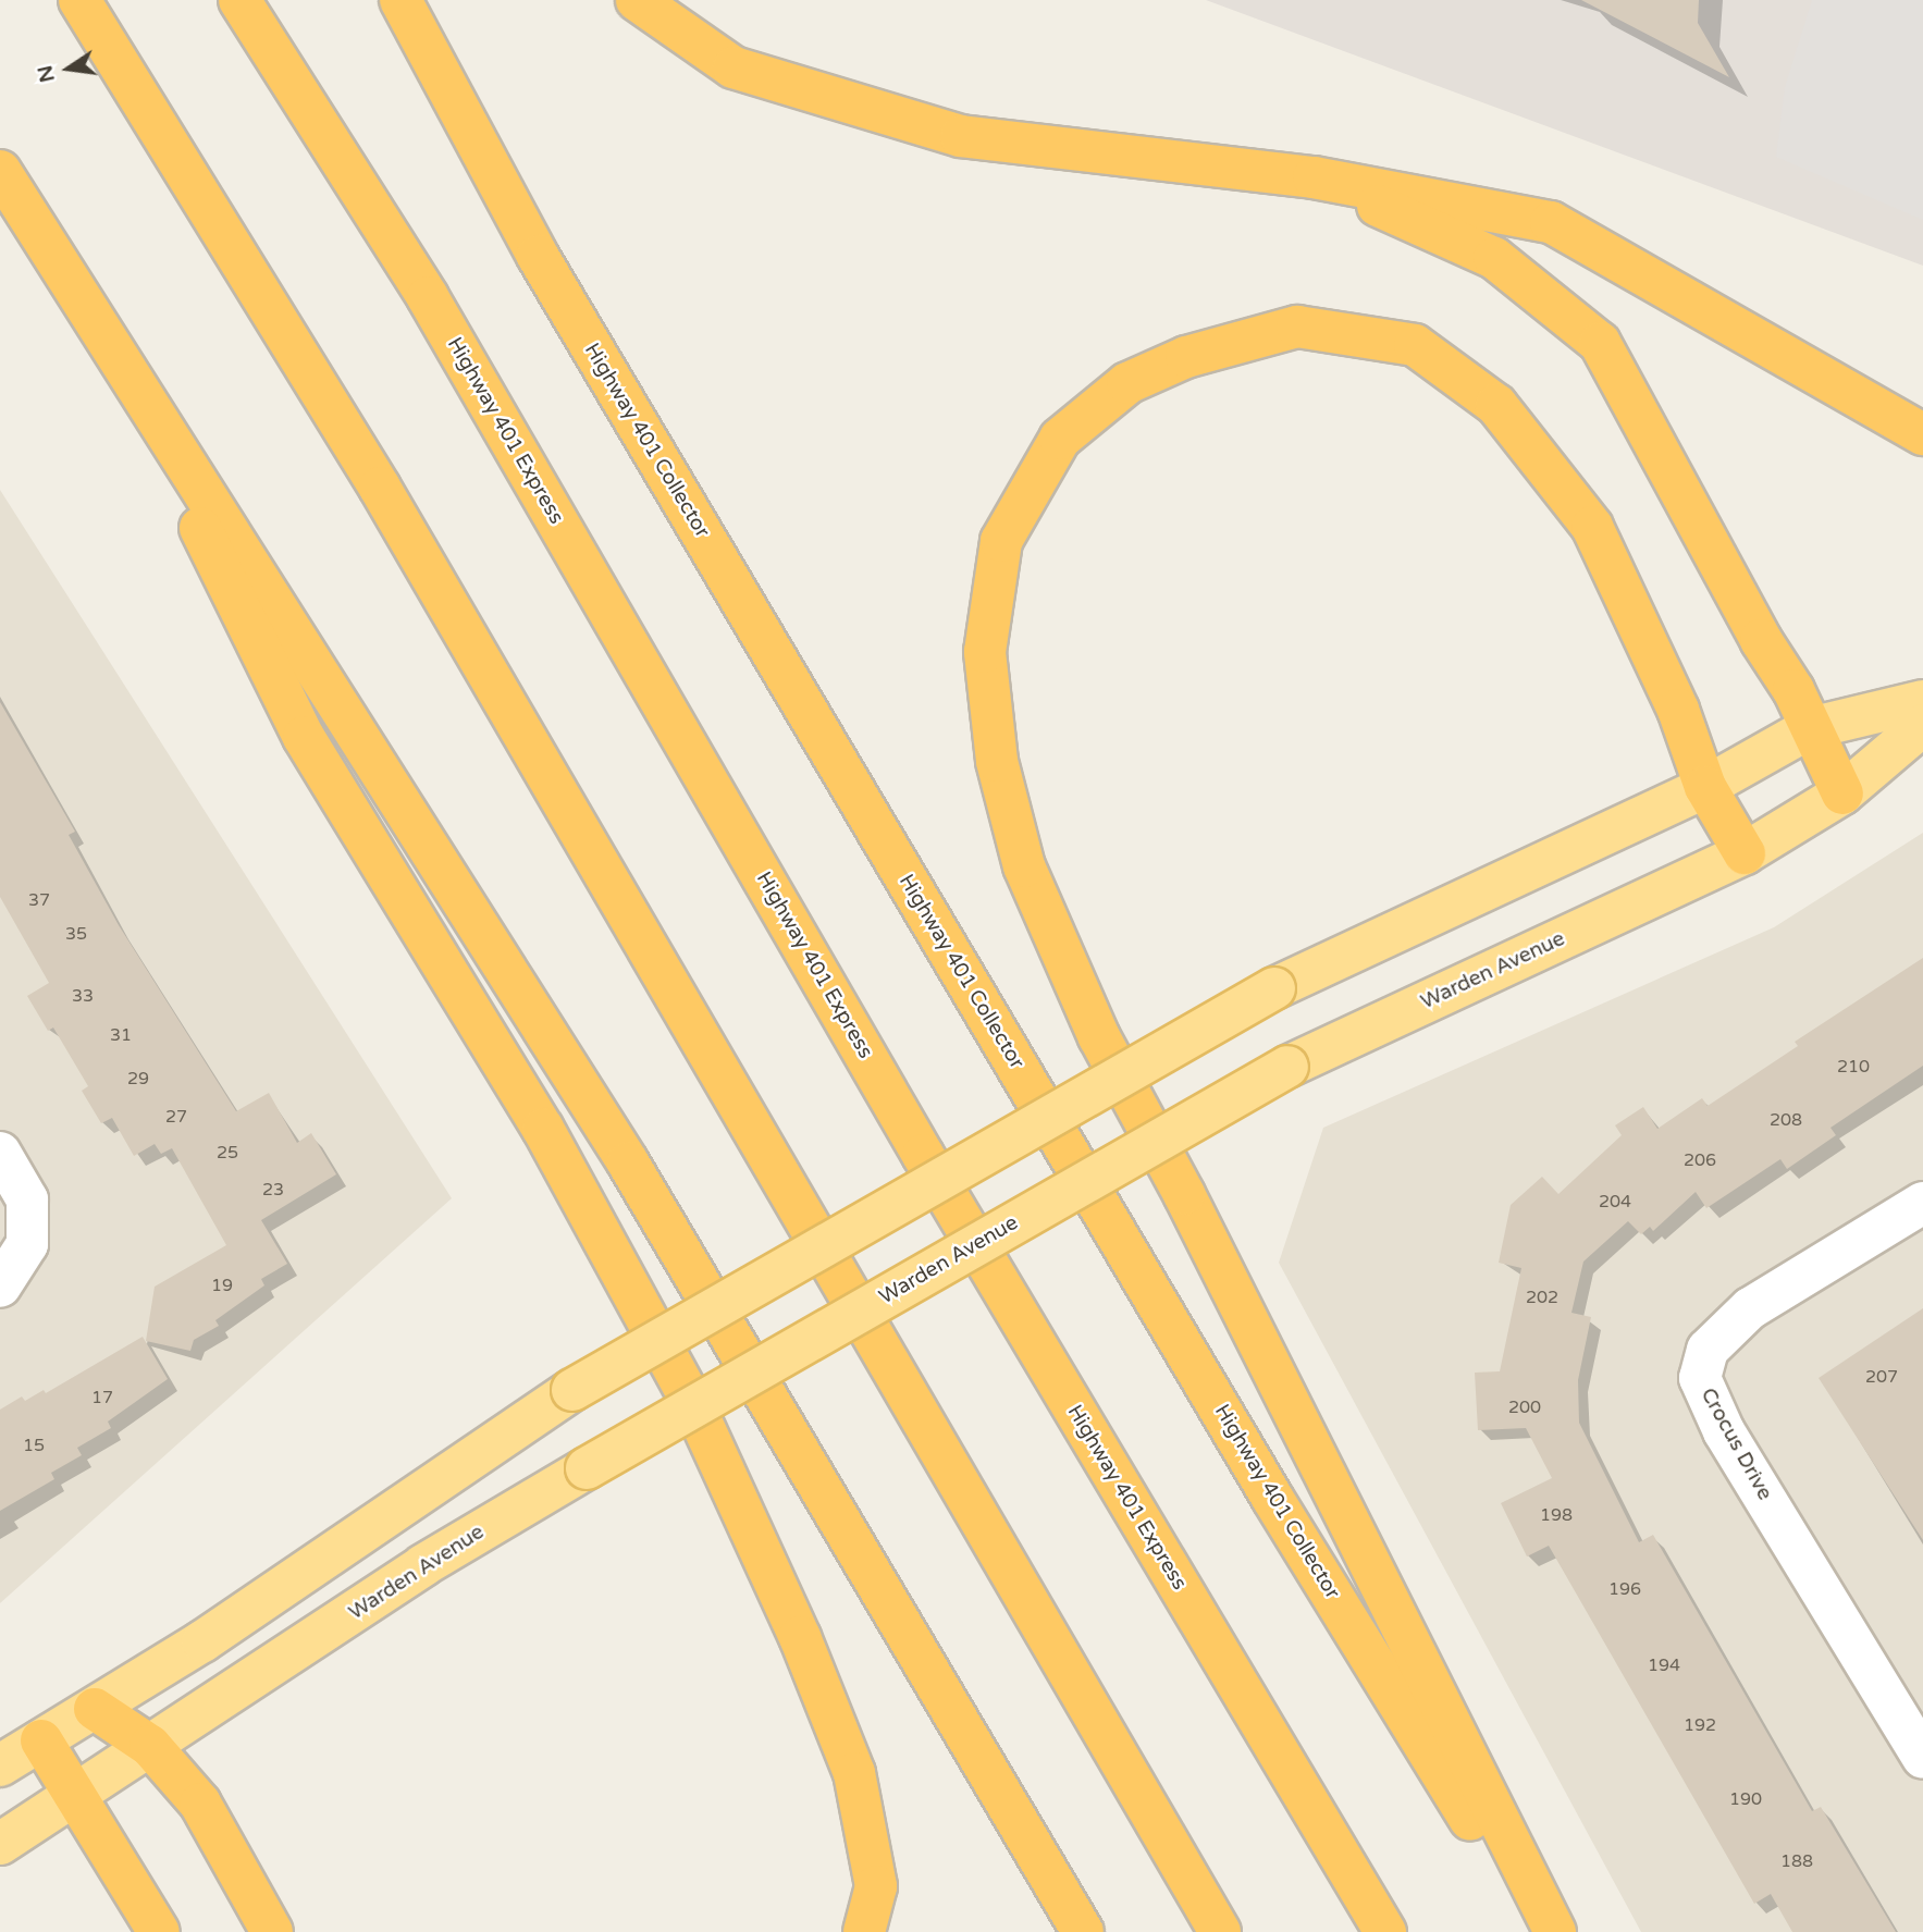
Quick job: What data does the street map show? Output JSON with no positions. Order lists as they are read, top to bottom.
{
  "streets": {
    "highway": ["Highway 401 Express", "Highway 401 Collector"],
    "main road": ["Warden Avenue"],
    "street": ["Crocus Drive"]
  },
  "house_numbers": [
    "37",
    "35",
    "33",
    "31",
    "210",
    "29",
    "27",
    "208",
    "25",
    "206",
    "23",
    "204",
    "19",
    "202",
    "207",
    "17",
    "200",
    "15",
    "198",
    "196",
    "194",
    "192",
    "190",
    "188"
  ],
  "north": "left"
}
